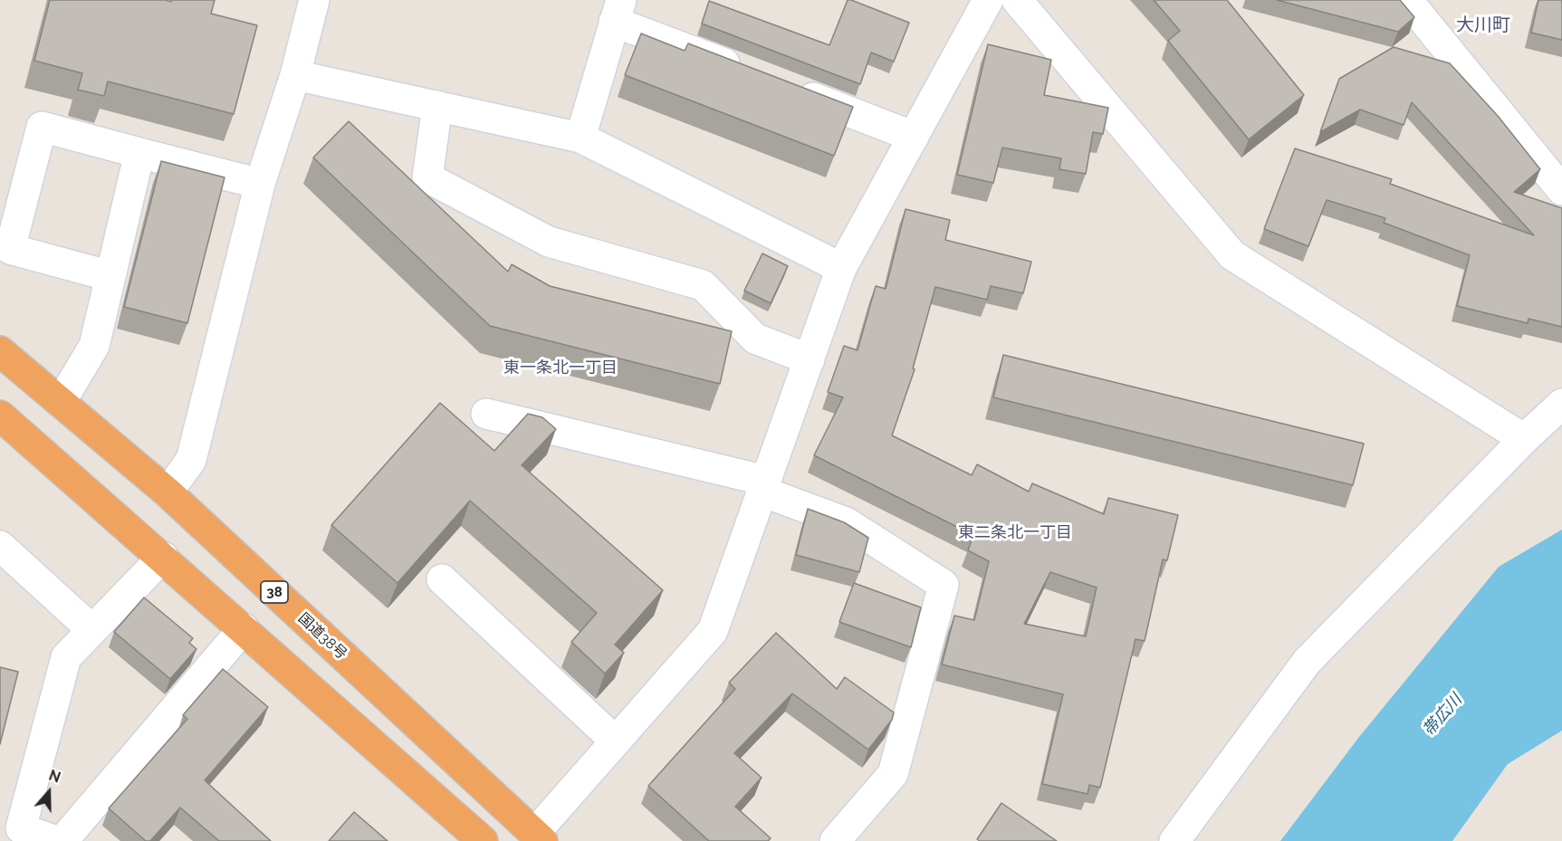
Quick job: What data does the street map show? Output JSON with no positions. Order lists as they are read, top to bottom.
{
  "streets": {
    "highway": ["38", "国道38号"]
  },
  "districts": ["大川町", "東一条北一丁目", "東二条北一丁目"],
  "water": ["帯広川"],
  "north": "top"
}
